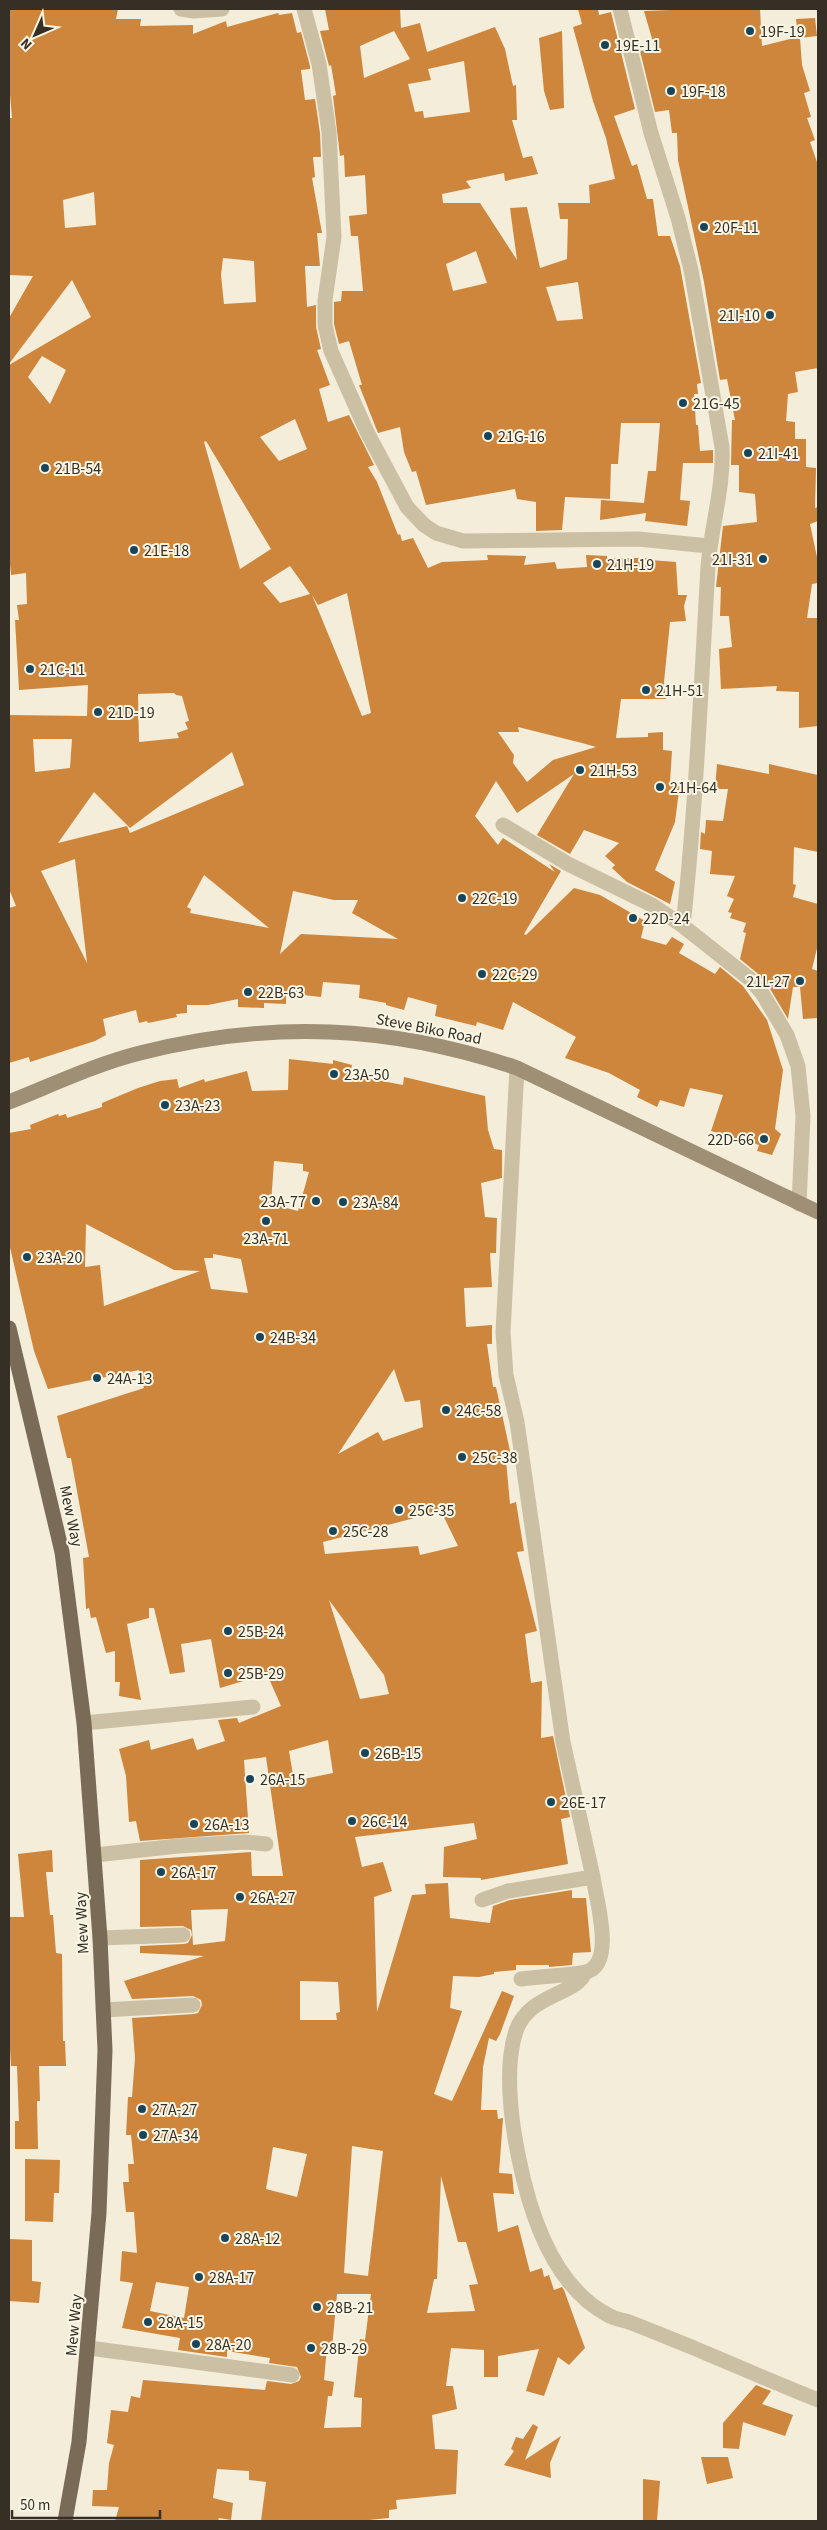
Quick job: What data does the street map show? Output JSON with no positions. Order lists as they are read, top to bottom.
{
  "streets": {
    "main road": ["Mew Way"],
    "street": ["Steve Biko Road"]
  },
  "places": [
    "19F-19",
    "19E-11",
    "19F-18",
    "20F-11",
    "21I-10",
    "21G-45",
    "21G-16",
    "21I-41",
    "21B-54",
    "21E-18",
    "21I-31",
    "21H-19",
    "21C-11",
    "21H-51",
    "21D-19",
    "21H-53",
    "21H-64",
    "22C-19",
    "22D-24",
    "22C-29",
    "21L-27",
    "22B-63",
    "23A-50",
    "23A-23",
    "22D-66",
    "23A-77",
    "23A-84",
    "23A-71",
    "23A-20",
    "24B-34",
    "24A-13",
    "24C-58",
    "25C-38",
    "25C-35",
    "25C-28",
    "25B-24",
    "25B-29",
    "26B-15",
    "26A-15",
    "26E-17",
    "26C-14",
    "26A-13",
    "26A-17",
    "26A-27",
    "27A-27",
    "27A-34",
    "28A-12",
    "28A-17",
    "28B-21",
    "28A-15",
    "28A-20",
    "28B-29"
  ],
  "scale_bar": "50 m",
  "north": "bottom left"
}
